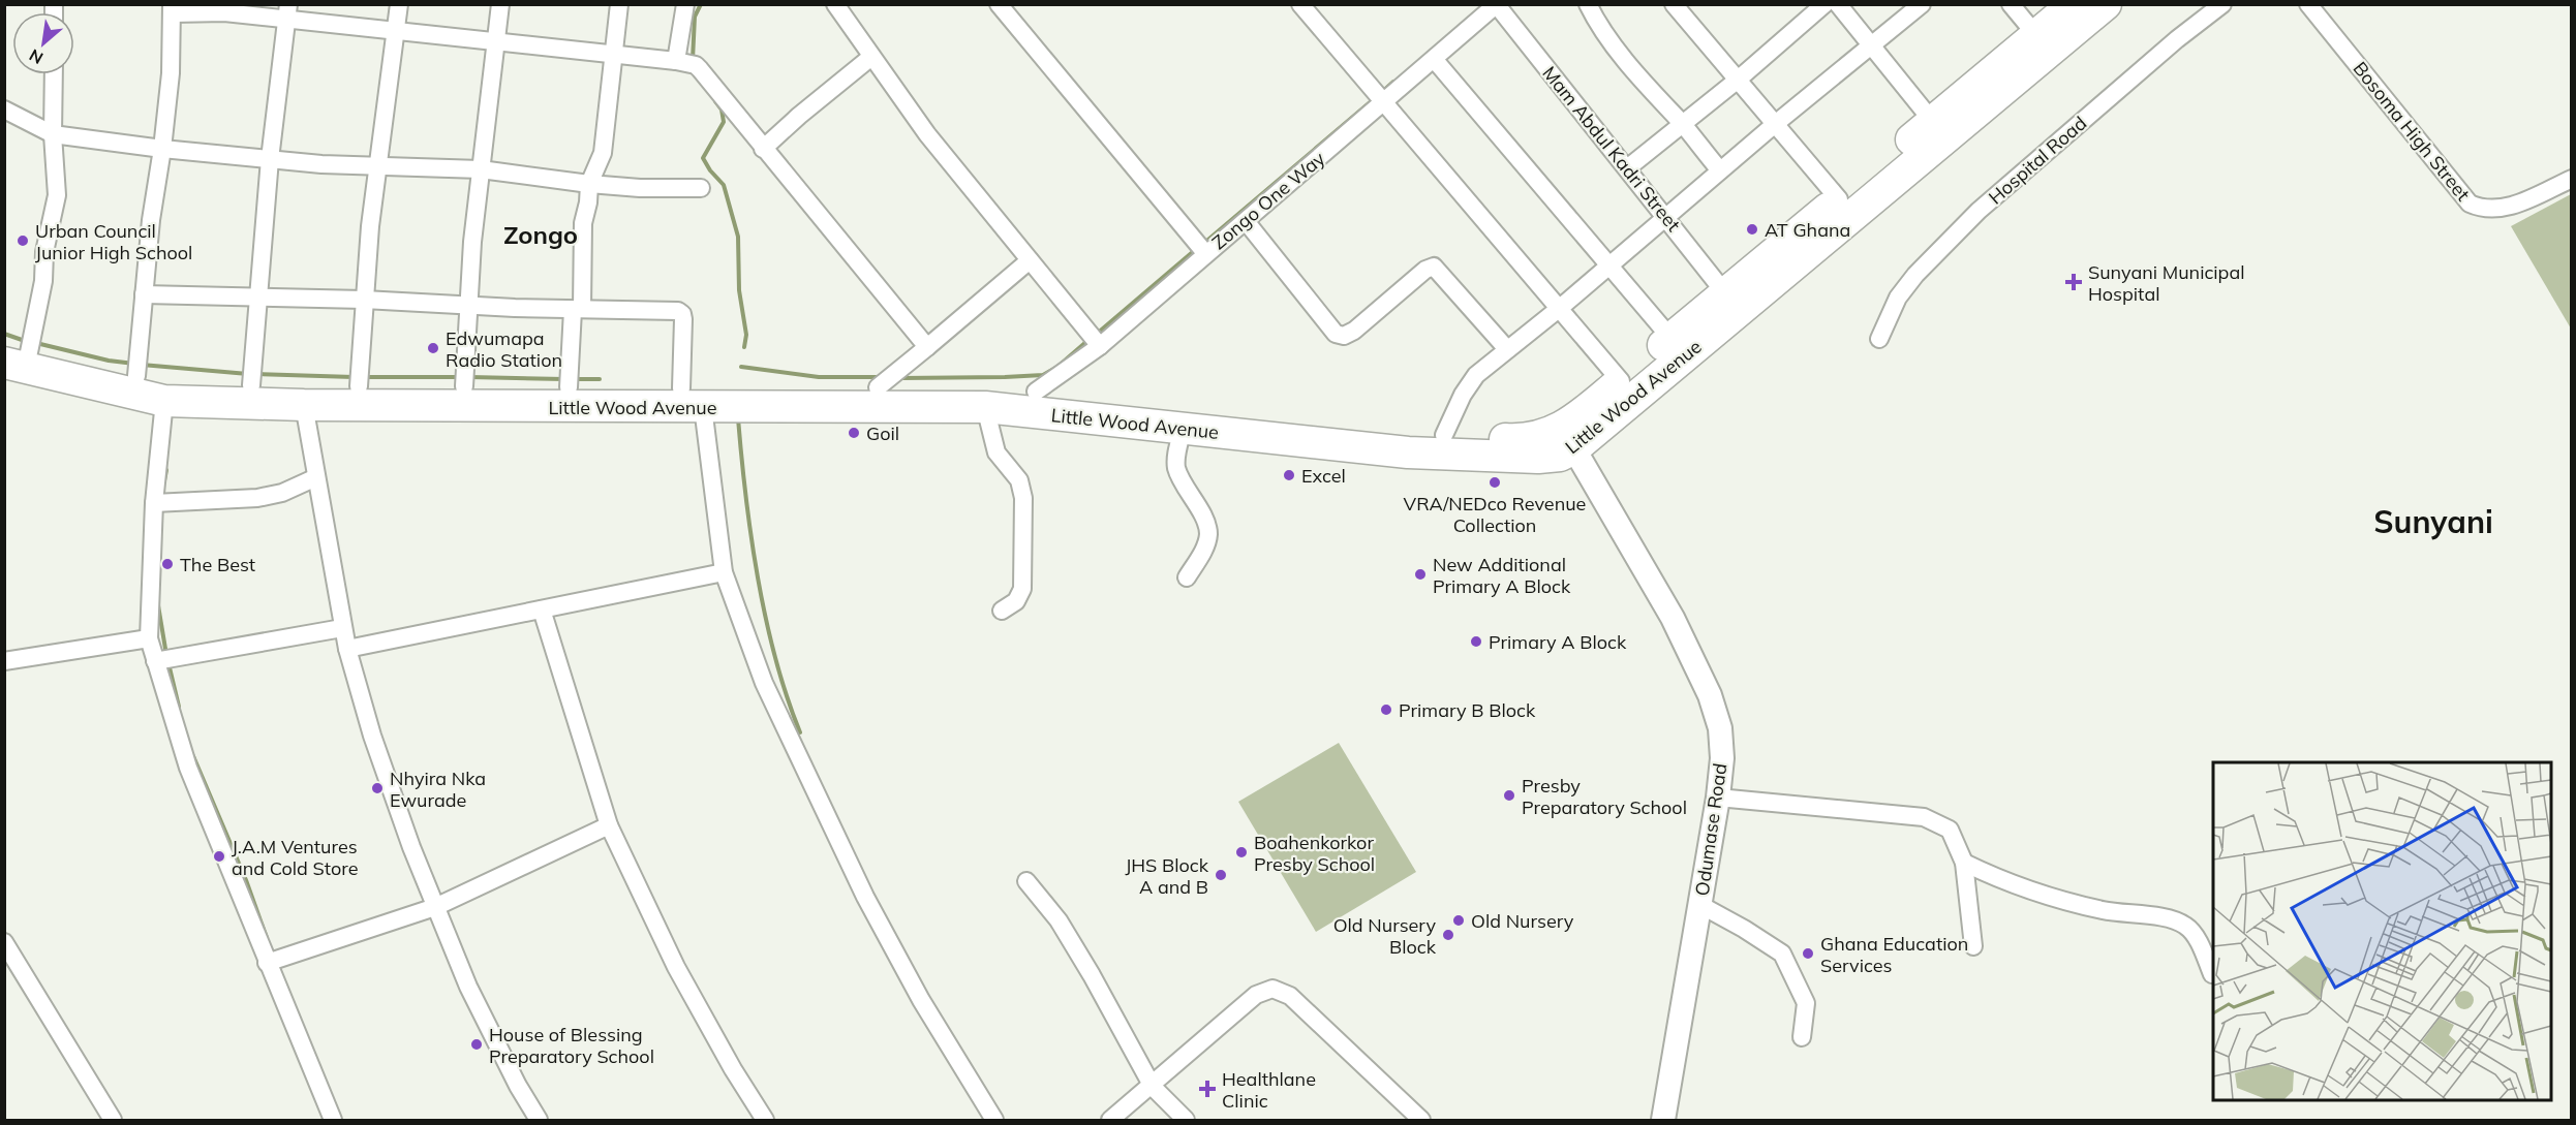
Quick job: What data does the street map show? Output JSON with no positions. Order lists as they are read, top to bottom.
{
  "streets": {
    "highway": ["Little Wood Avenue"],
    "main road": ["Odumase Road"],
    "street": [
      "Bosoma High Street",
      "Mam Abdul Kadri Street",
      "Hospital Road",
      "Zongo One Way"
    ]
  },
  "crossings": [
    ["Mam Abdul Kadri Street", "Zongo One Way"],
    ["Mam Abdul Kadri Street", "Little Wood Avenue"],
    ["Zongo One Way", "Little Wood Avenue"],
    ["Little Wood Avenue", "Odumase Road"]
  ],
  "districts": ["Zongo", "Sunyani"],
  "places": {
    "other": [
      "AT Ghana",
      "Urban Council Junior High School",
      "Edwumapa Radio Station",
      "Goil",
      "Excel",
      "VRA/NEDco Revenue Collection",
      "The Best",
      "New Additional Primary A Block",
      "Primary A Block",
      "Primary B Block",
      "Nhyira Nka Ewurade",
      "Presby Preparatory School",
      "Boahenkorkor Presby School",
      "J.A.M Ventures and Cold Store",
      "JHS Block A and B",
      "Old Nursery",
      "Old Nursery Block",
      "Ghana Education Services",
      "House of Blessing Preparatory School"
    ],
    "health": ["Sunyani Municipal Hospital", "Healthlane Clinic"]
  },
  "north": "bottom left"
}
